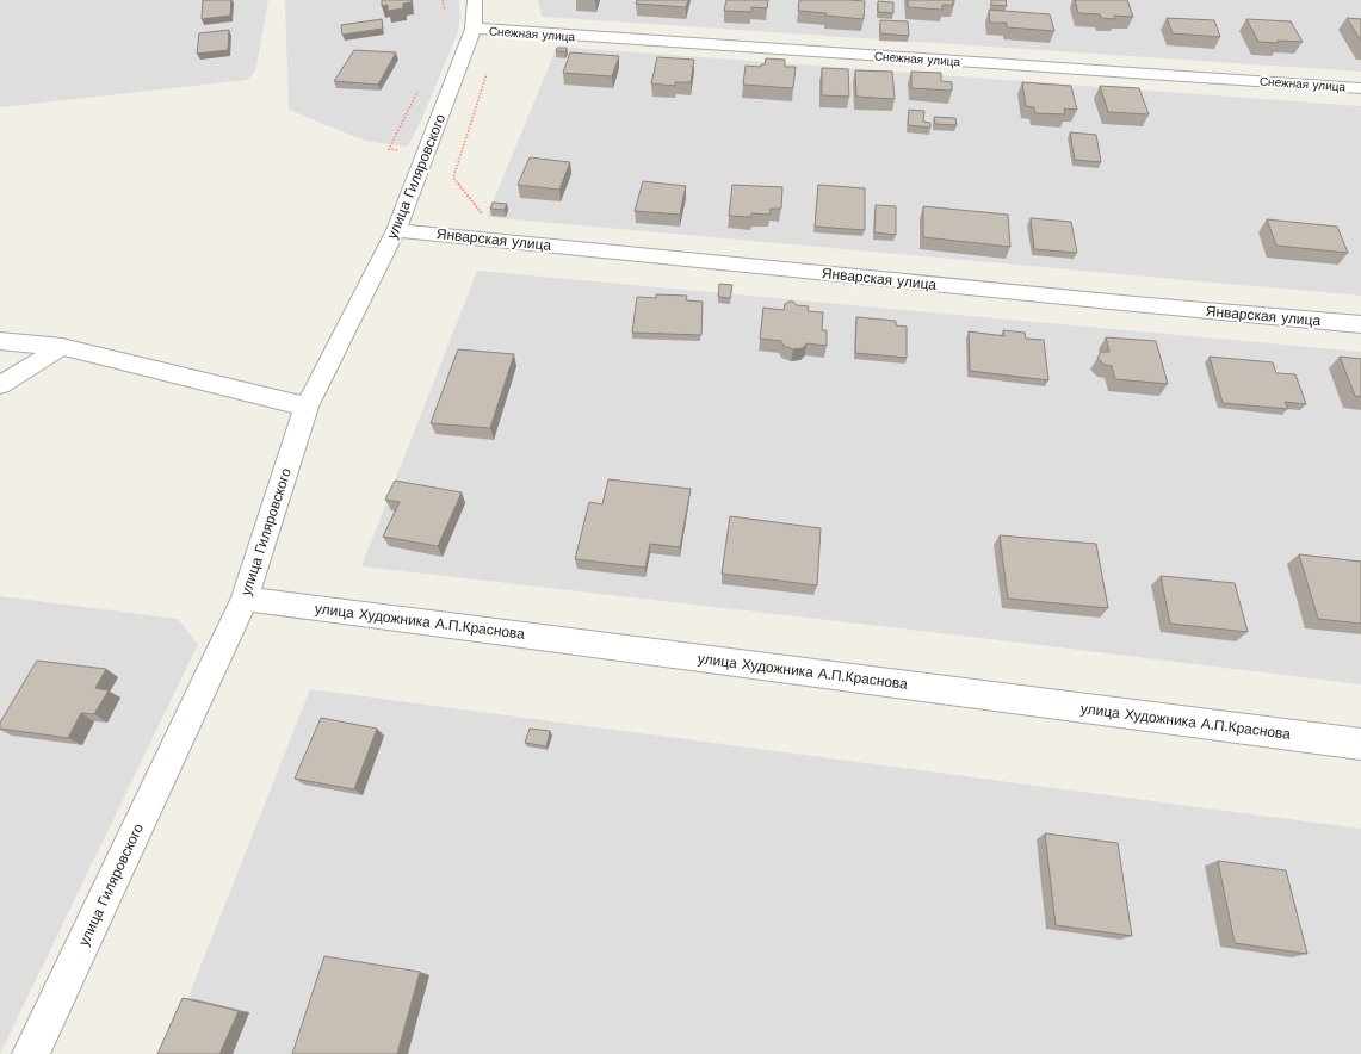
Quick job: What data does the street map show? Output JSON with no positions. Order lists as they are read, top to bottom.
{
  "streets": {
    "street": [
      "Снежная улица",
      "улица Гиляровского",
      "Январская улица",
      "улица Художника А.П.Краснова"
    ]
  },
  "crossings": [
    ["Снежная улица", "улица Гиляровского"],
    ["улица Гиляровского", "Январская улица"],
    ["улица Гиляровского", "улица Художника А.П.Краснова"]
  ]
}
